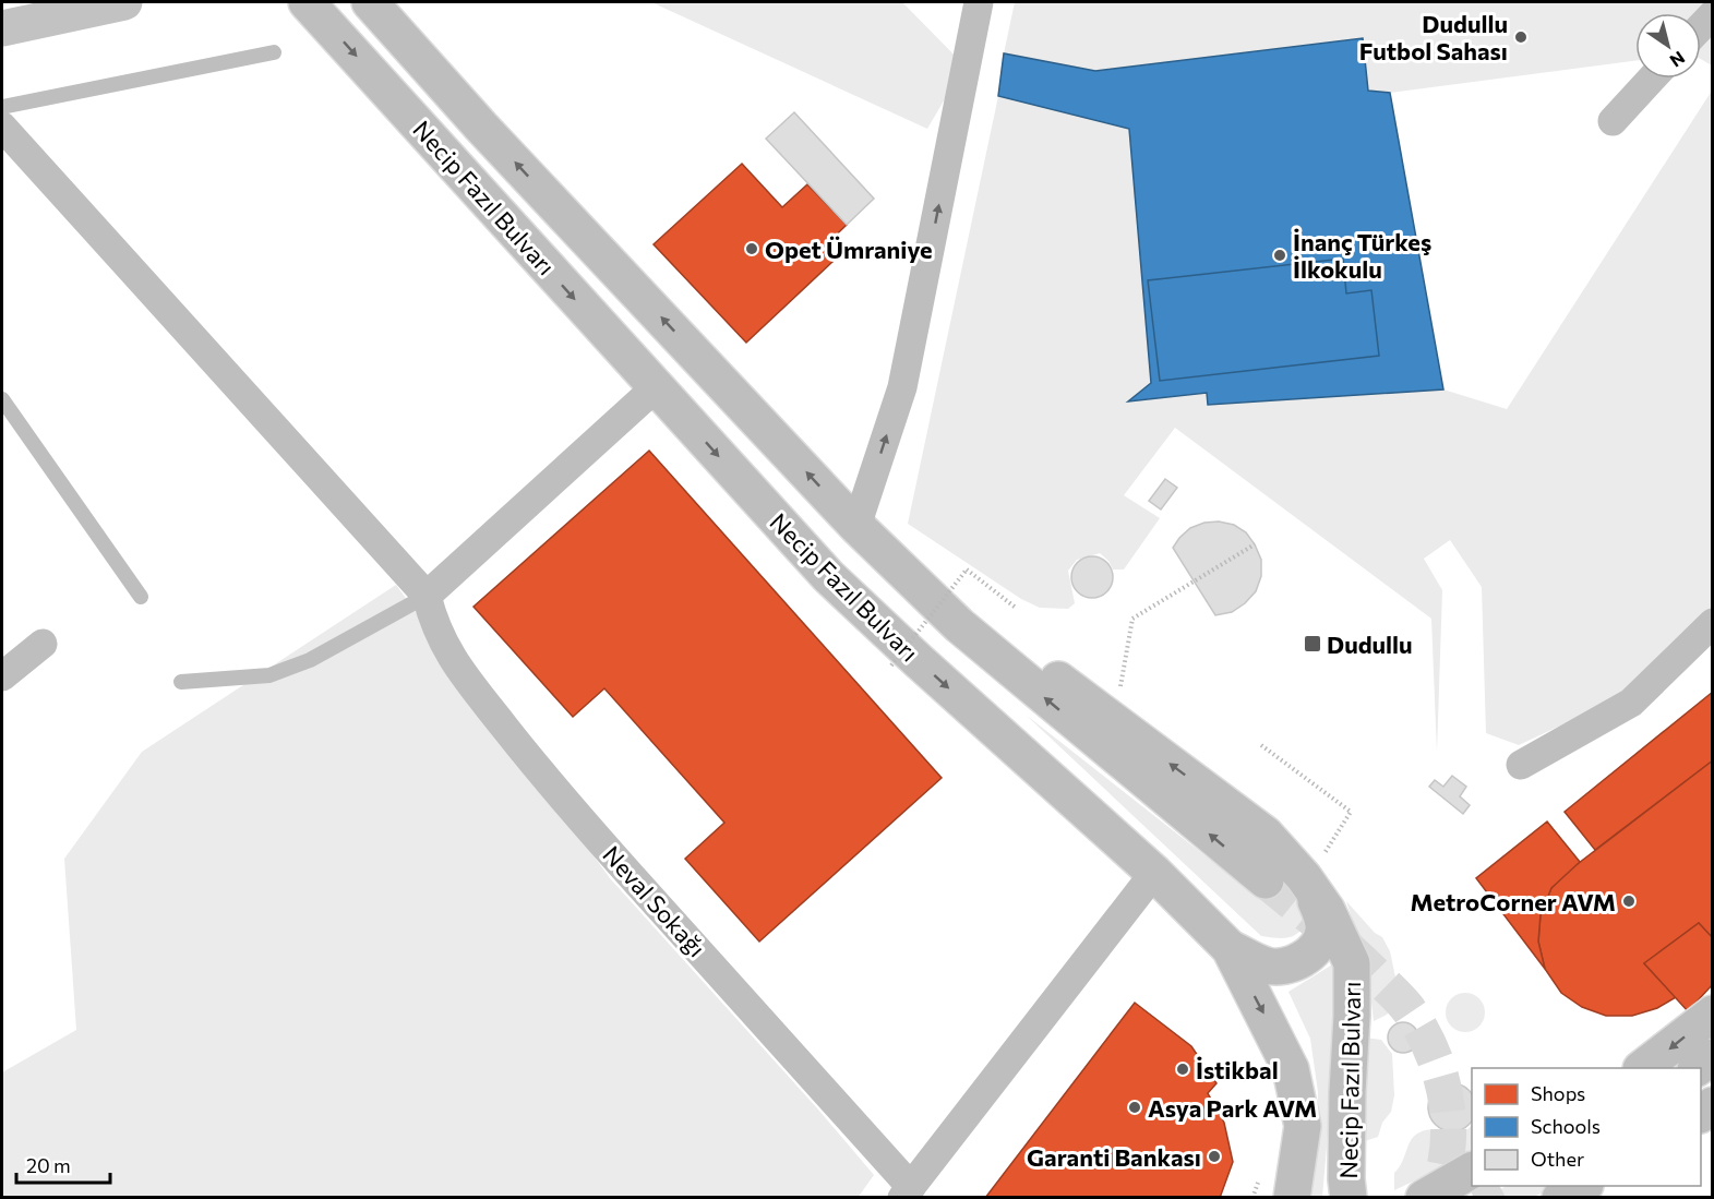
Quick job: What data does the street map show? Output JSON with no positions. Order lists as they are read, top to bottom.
{
  "streets": {
    "main road": ["Necip Fazıl Bulvarı"],
    "street": ["Neval Sokağı"]
  },
  "places": {
    "other": [
      "Dudullu Futbol Sahası",
      "Opet Ümraniye",
      "İnanç Türkeş İlkokulu",
      "MetroCorner AVM",
      "İstikbal",
      "Asya Park AVM",
      "Garanti Bankası"
    ],
    "transit": ["Dudullu"]
  },
  "legend": ["Shops", "Schools", "Other"],
  "scale_bar": "20 m",
  "north": "bottom right"
}
